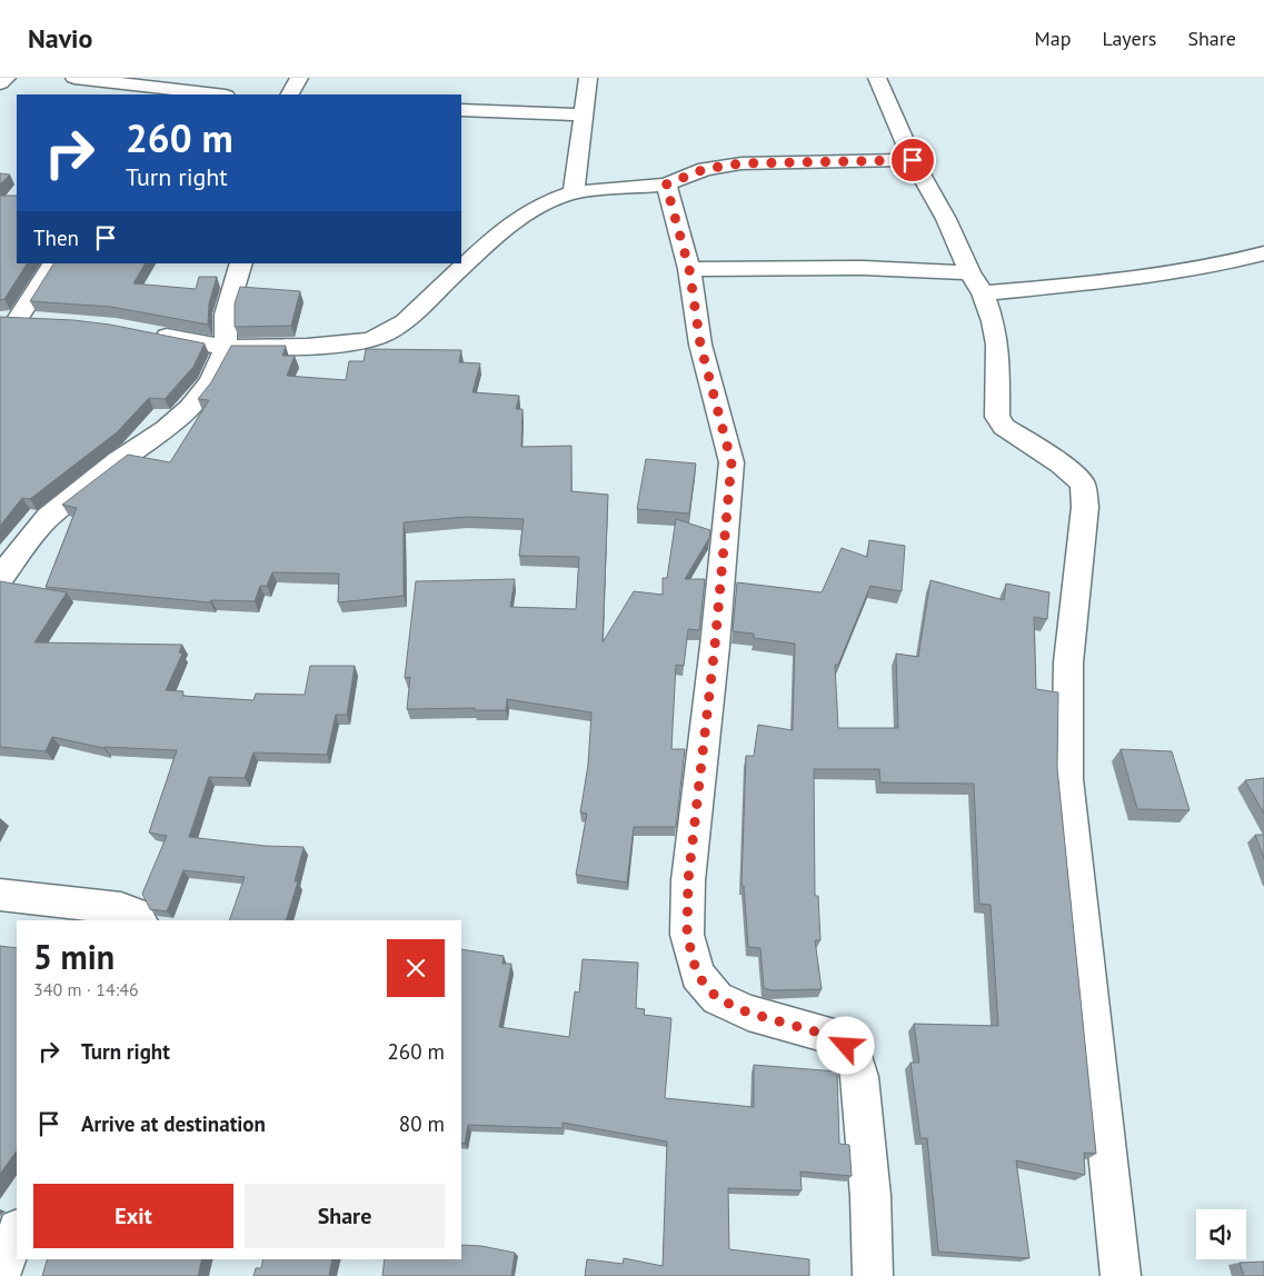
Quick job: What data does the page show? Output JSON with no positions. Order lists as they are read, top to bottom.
{
  "page": {
    "header": "Navio",
    "nav": ["Map", "Layers", "Share"],
    "turn": ["260 m", "Turn right"],
    "then": "Then",
    "heading": ["5 min", "340 m · 14:46"],
    "list": [
      {
        "name": "Turn right",
        "value": "260 m"
      },
      {
        "name": "Arrive at destination",
        "value": "80 m"
      }
    ],
    "buttons": ["Exit", "Share"]
  }
}
